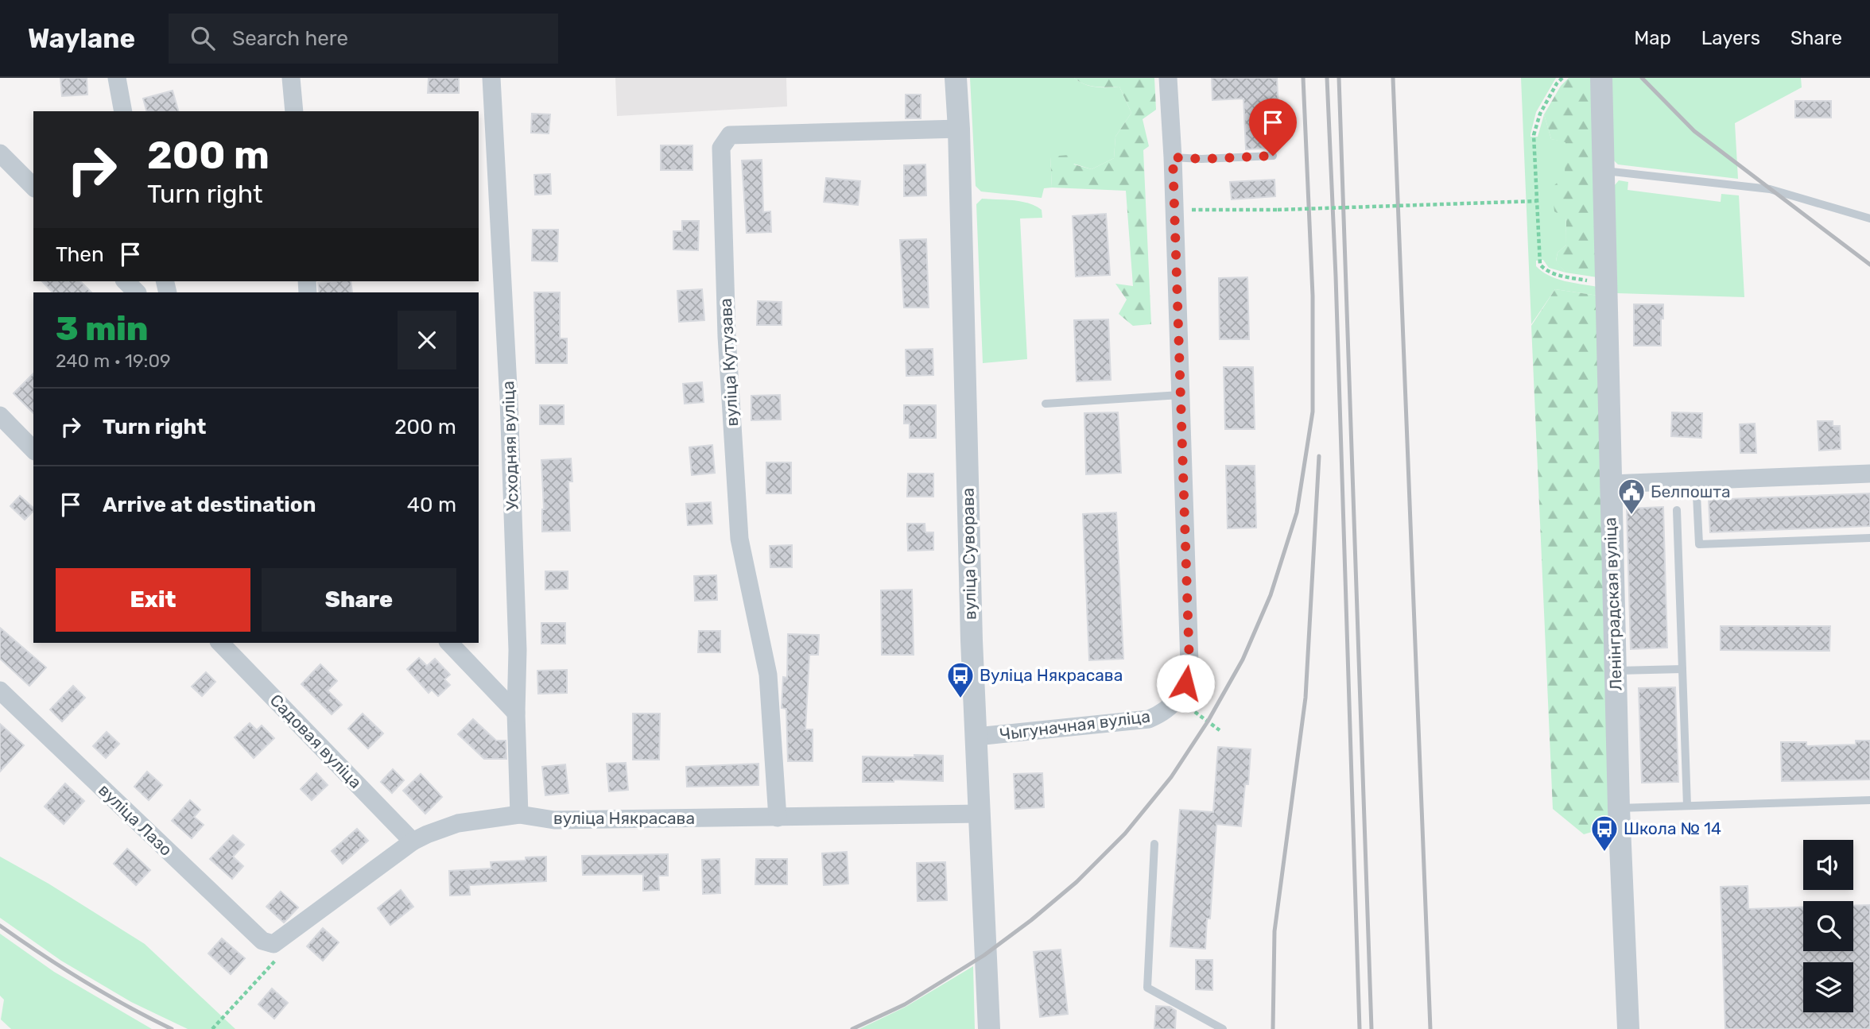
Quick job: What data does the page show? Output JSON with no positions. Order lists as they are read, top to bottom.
{
  "streets": {
    "street": [
      "вуліца Кутузава",
      "Усходняя вуліца",
      "вуліца Суворава",
      "Ленінградская вуліца",
      "Чыгуначная вуліца",
      "Садовая вуліца",
      "вуліца Някрасава",
      "вуліца Лазо"
    ]
  },
  "crossings": [
    ["вуліца Кутузава", "вуліца Суворава"],
    ["вуліца Кутузава", "вуліца Някрасава"],
    ["Усходняя вуліца", "вуліца Някрасава"],
    ["вуліца Суворава", "Чыгуначная вуліца"],
    ["вуліца Суворава", "вуліца Някрасава"],
    ["Садовая вуліца", "вуліца Някрасава"],
    ["вуліца Някрасава", "вуліца Лазо"]
  ],
  "places": {
    "public building": ["Белпошта"],
    "bus stop": ["Вуліца Някрасава", "Школа № 14"]
  },
  "page": {
    "header": "Waylane",
    "search": "Search here",
    "nav": ["Map", "Layers", "Share"],
    "turn": ["200 m", "Turn right"],
    "then": "Then",
    "heading": ["3 min", "240 m · 19:09"],
    "list": [
      {
        "name": "Turn right",
        "value": "200 m"
      },
      {
        "name": "Arrive at destination",
        "value": "40 m"
      }
    ],
    "buttons": ["Exit", "Share"]
  }
}
